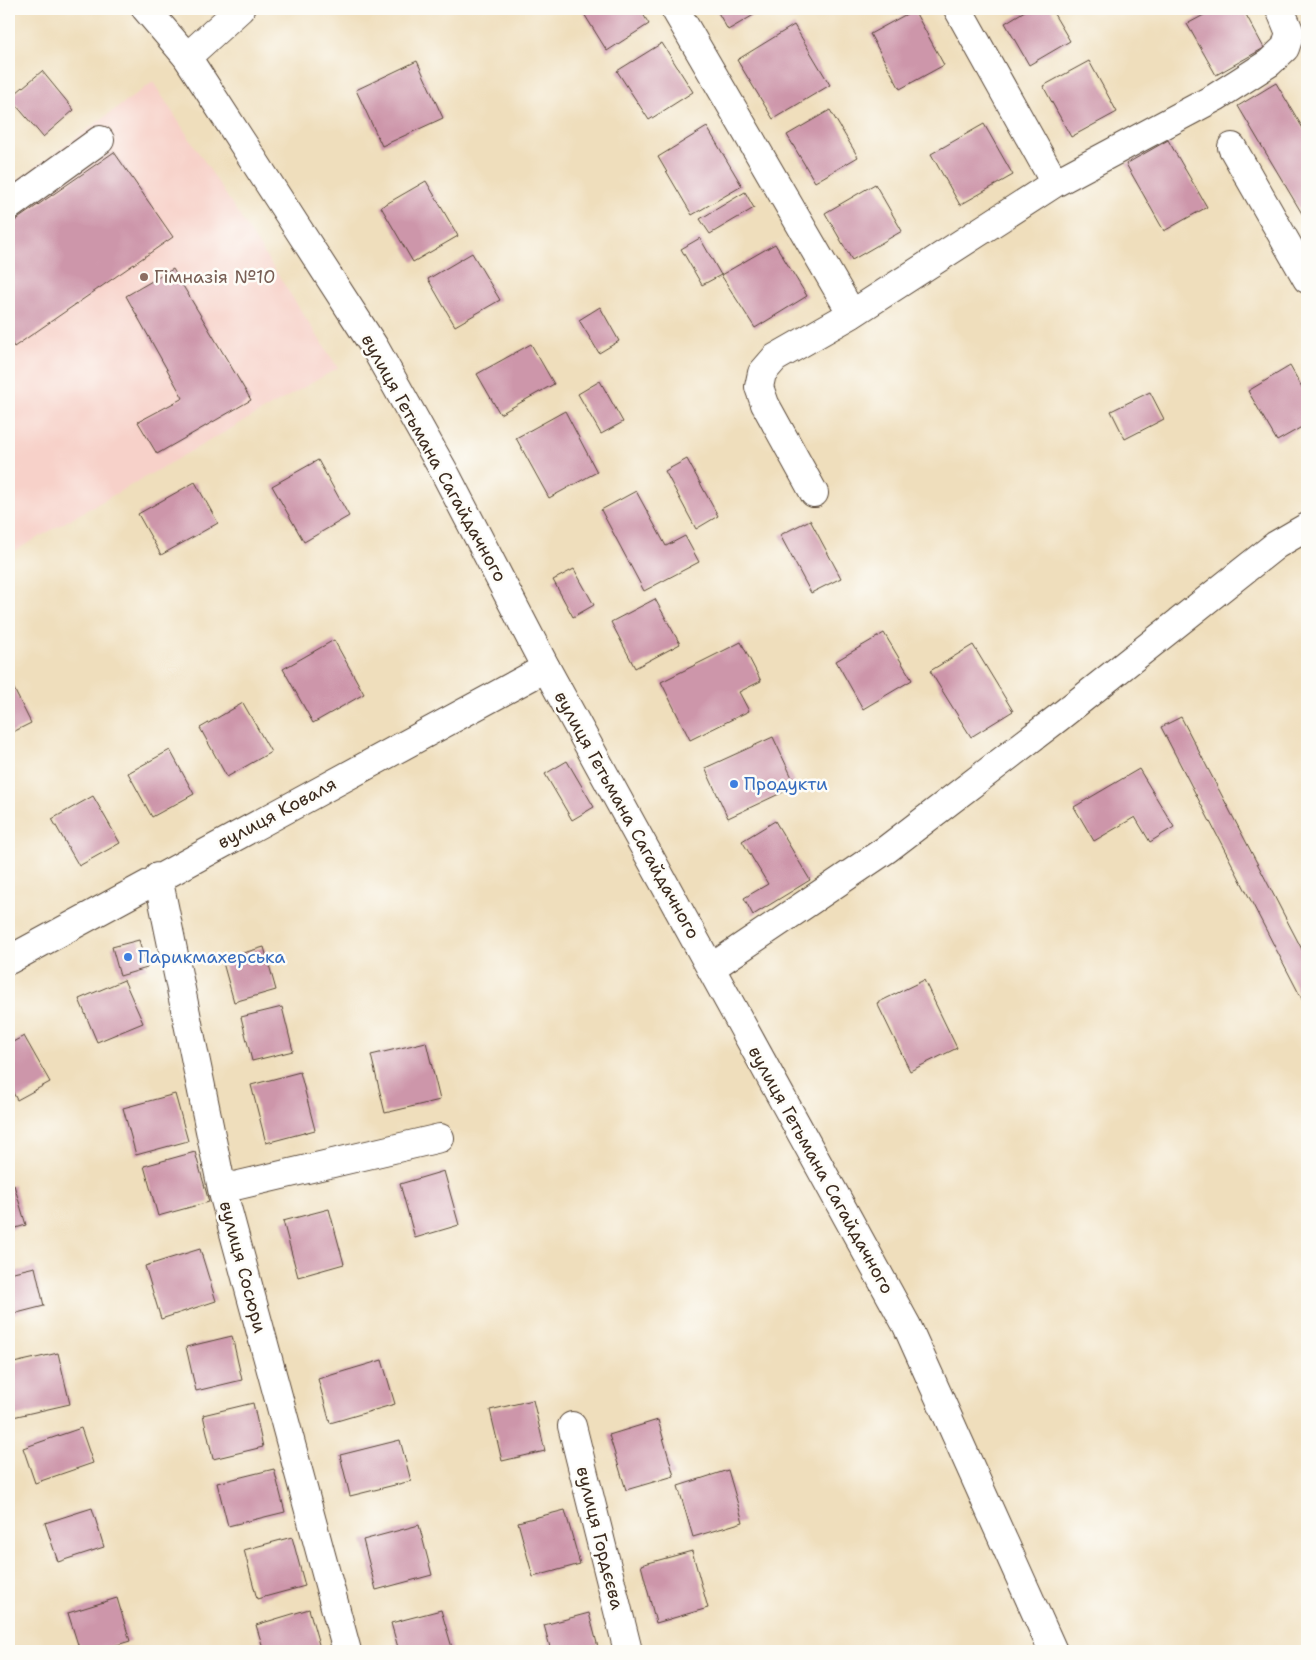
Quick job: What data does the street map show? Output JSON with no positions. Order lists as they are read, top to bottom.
{
  "streets": {
    "street": [
      "вулиця Гетьмана Сагайдачного",
      "вулиця Коваля",
      "вулиця Сосюри",
      "вулиця Гордєєва"
    ]
  },
  "crossings": [
    ["вулиця Гетьмана Сагайдачного", "вулиця Коваля"],
    ["вулиця Коваля", "вулиця Сосюри"]
  ],
  "places": ["Гімназія №10", "Продукти", "Парикмахерська"]
}
